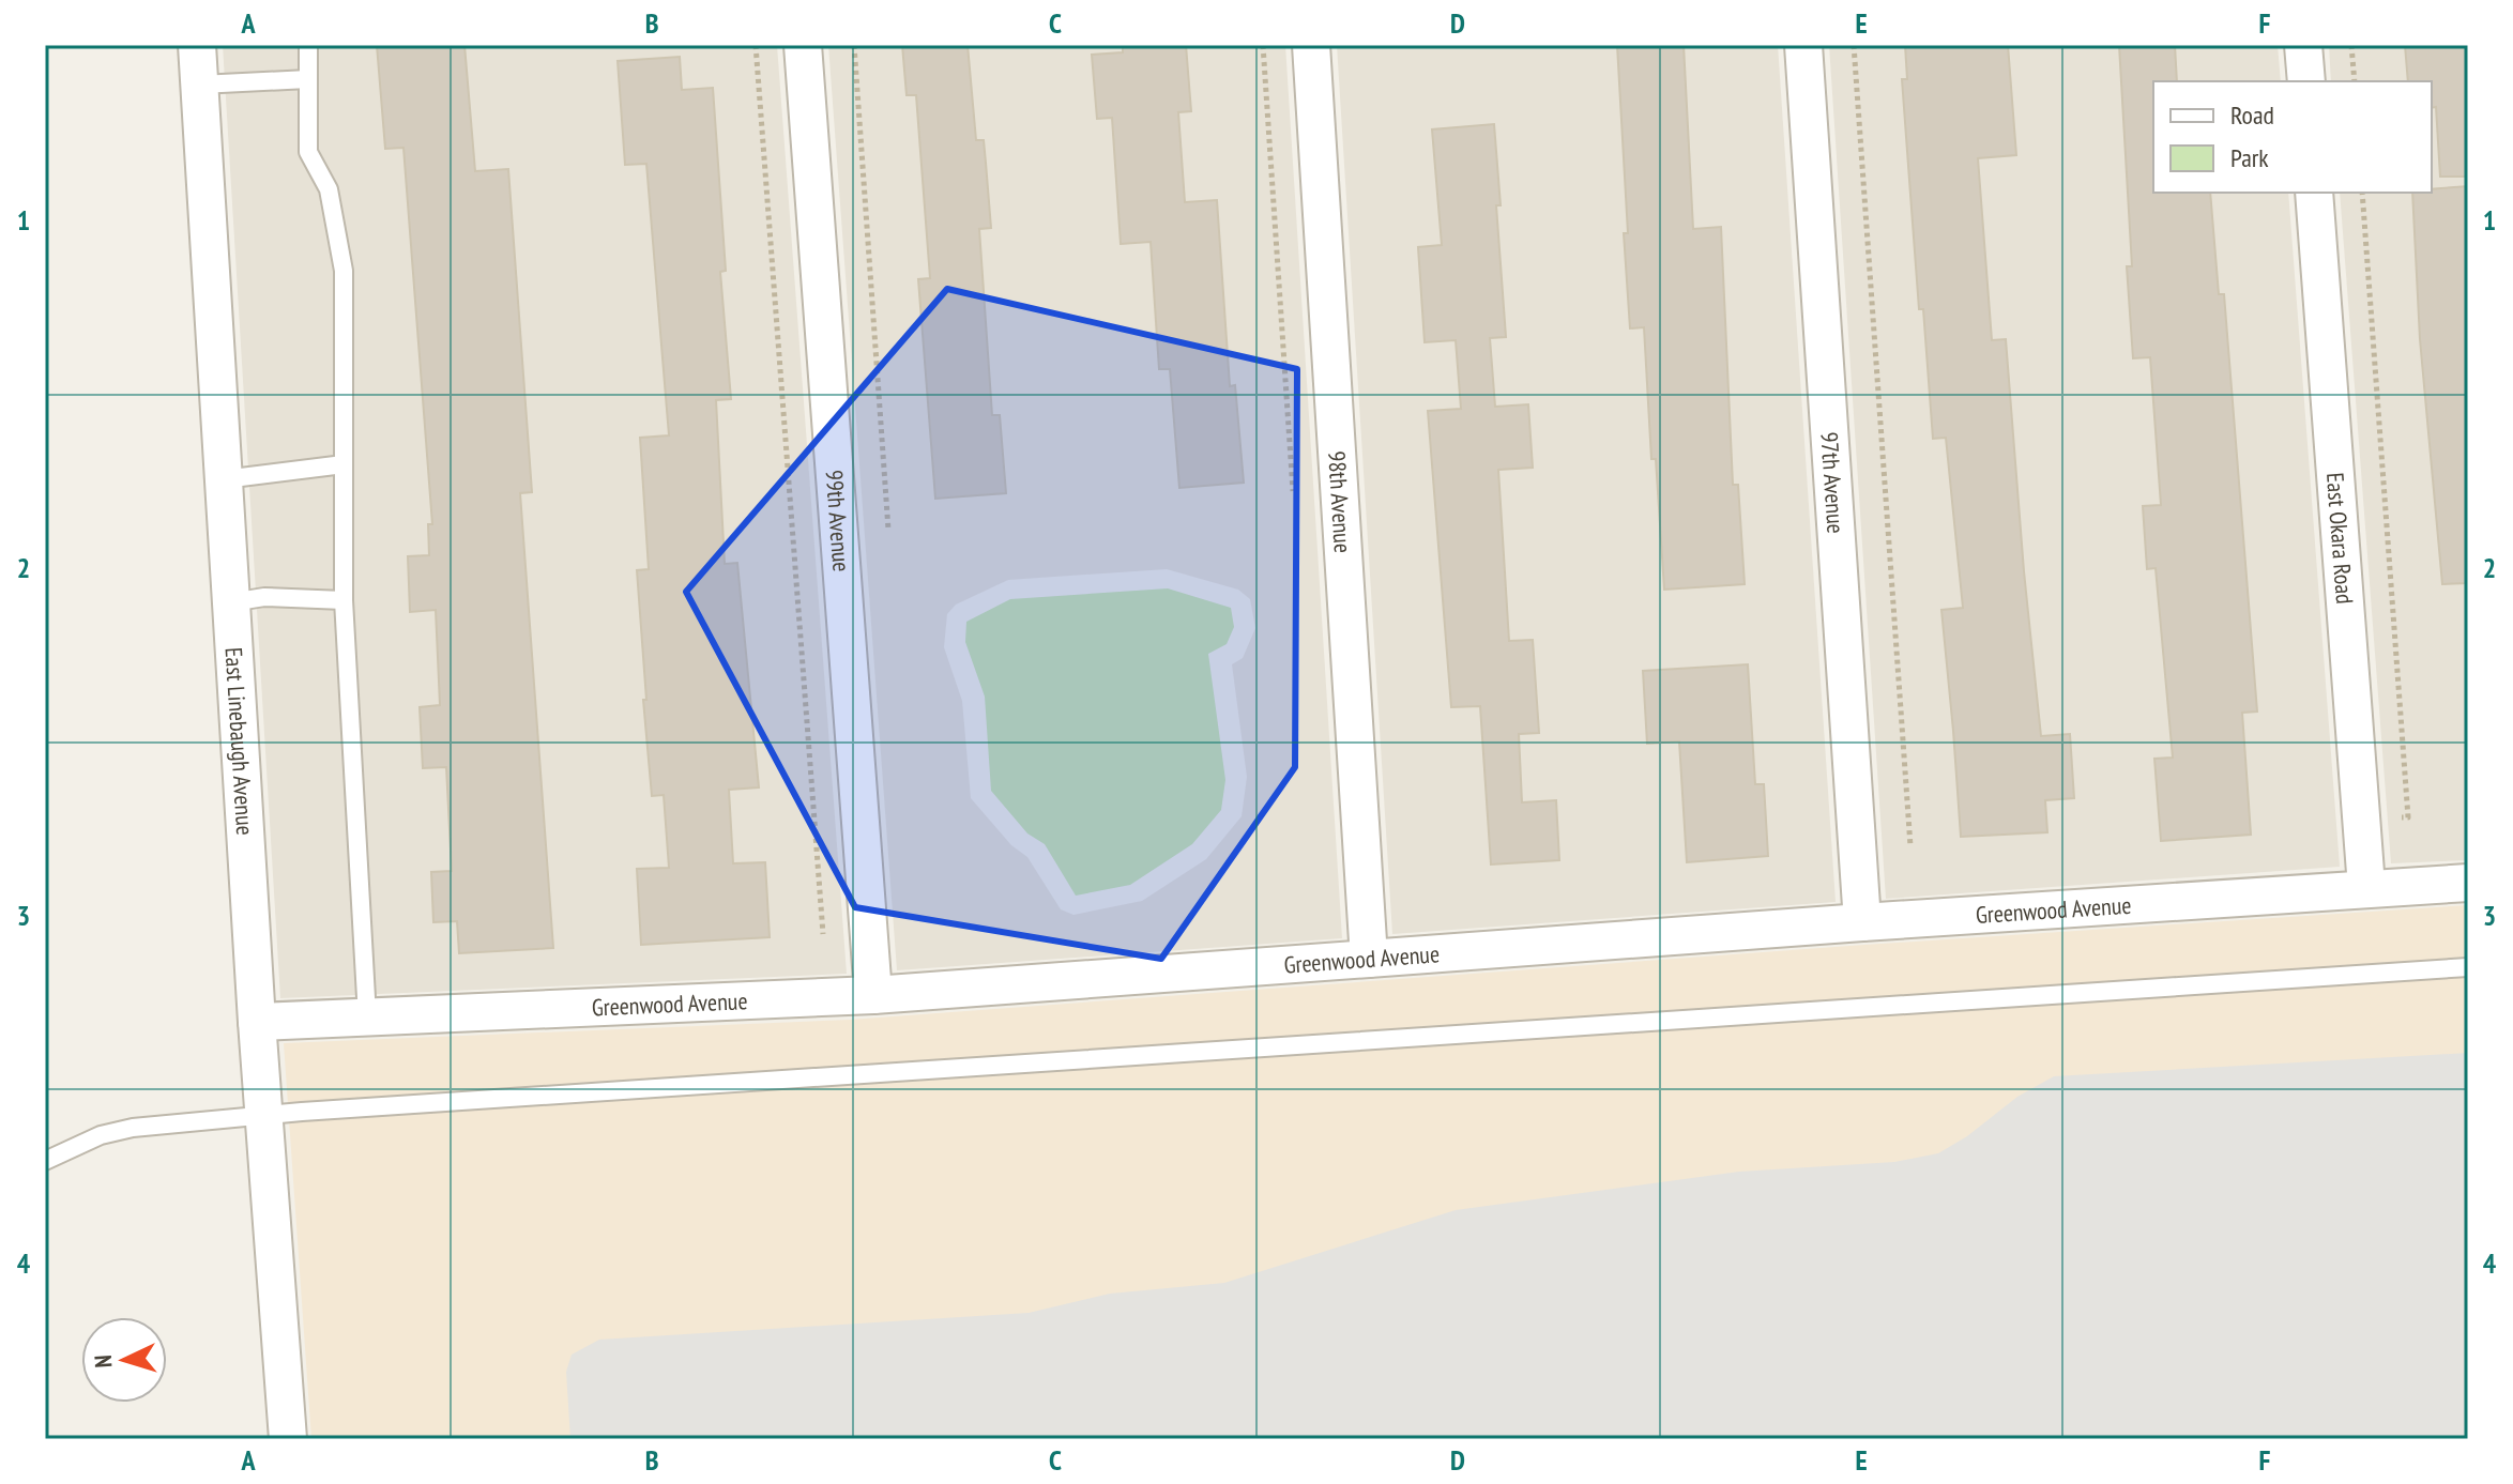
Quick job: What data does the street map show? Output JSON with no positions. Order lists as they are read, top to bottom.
{
  "streets": {
    "street": [
      "97th Avenue",
      "98th Avenue",
      "99th Avenue",
      "East Okara Road",
      "East Linebaugh Avenue",
      "Greenwood Avenue"
    ]
  },
  "crossings": [
    ["97th Avenue", "Greenwood Avenue"],
    ["98th Avenue", "Greenwood Avenue"],
    ["99th Avenue", "Greenwood Avenue"],
    ["East Okara Road", "Greenwood Avenue"],
    ["East Linebaugh Avenue", "Greenwood Avenue"]
  ],
  "legend": ["Road", "Park"],
  "north": "left",
  "grid": {
    "columns": [
      "A",
      "B",
      "C",
      "D",
      "E",
      "F"
    ],
    "rows": [
      "1",
      "2",
      "3",
      "4"
    ]
  }
}
